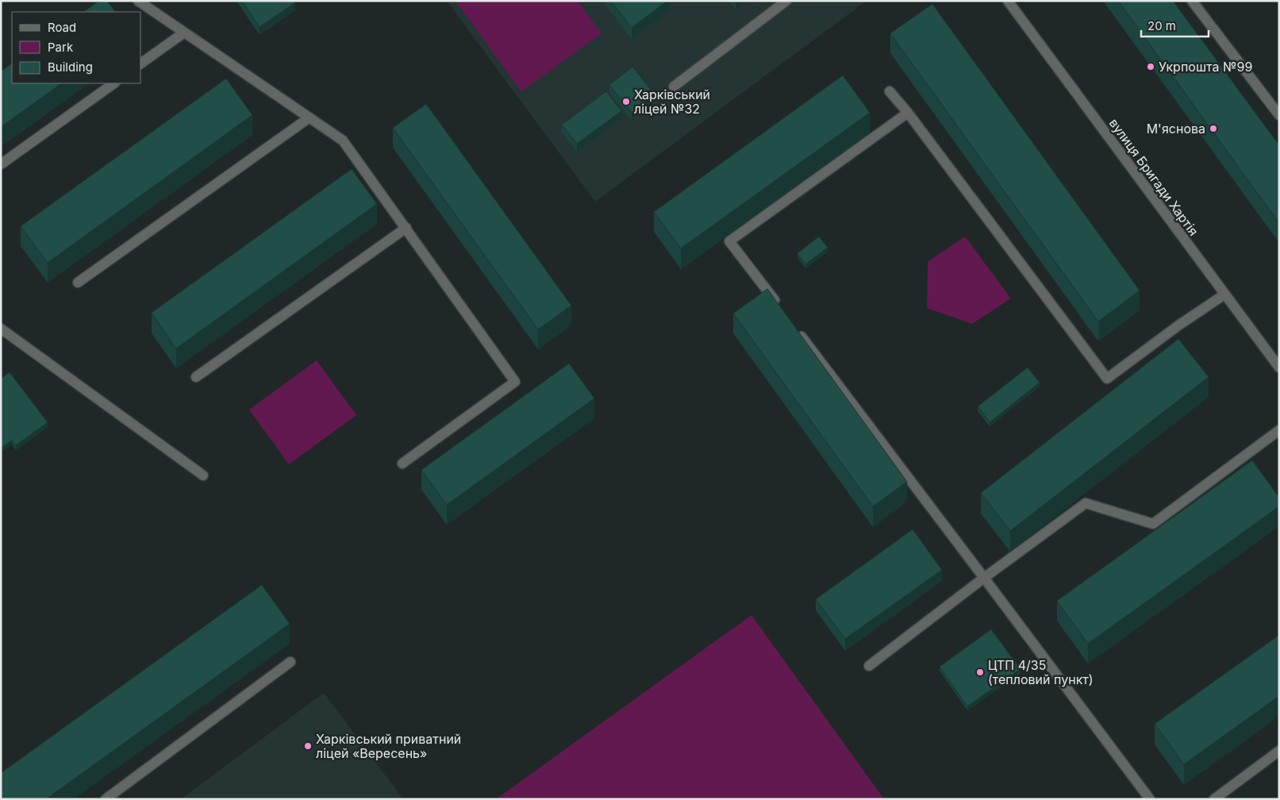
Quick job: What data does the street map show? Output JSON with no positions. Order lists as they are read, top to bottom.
{
  "streets": {
    "street": ["вулиця Бригади Хартія"]
  },
  "places": [
    "Укрпошта №99",
    "Харківський ліцей №32",
    "М'яснова",
    "ЦТП 4/35 (тепловий пункт)",
    "Харківський приватний ліцей «Вересень»"
  ],
  "legend": ["Road", "Park", "Building"],
  "scale_bar": "20 m"
}
